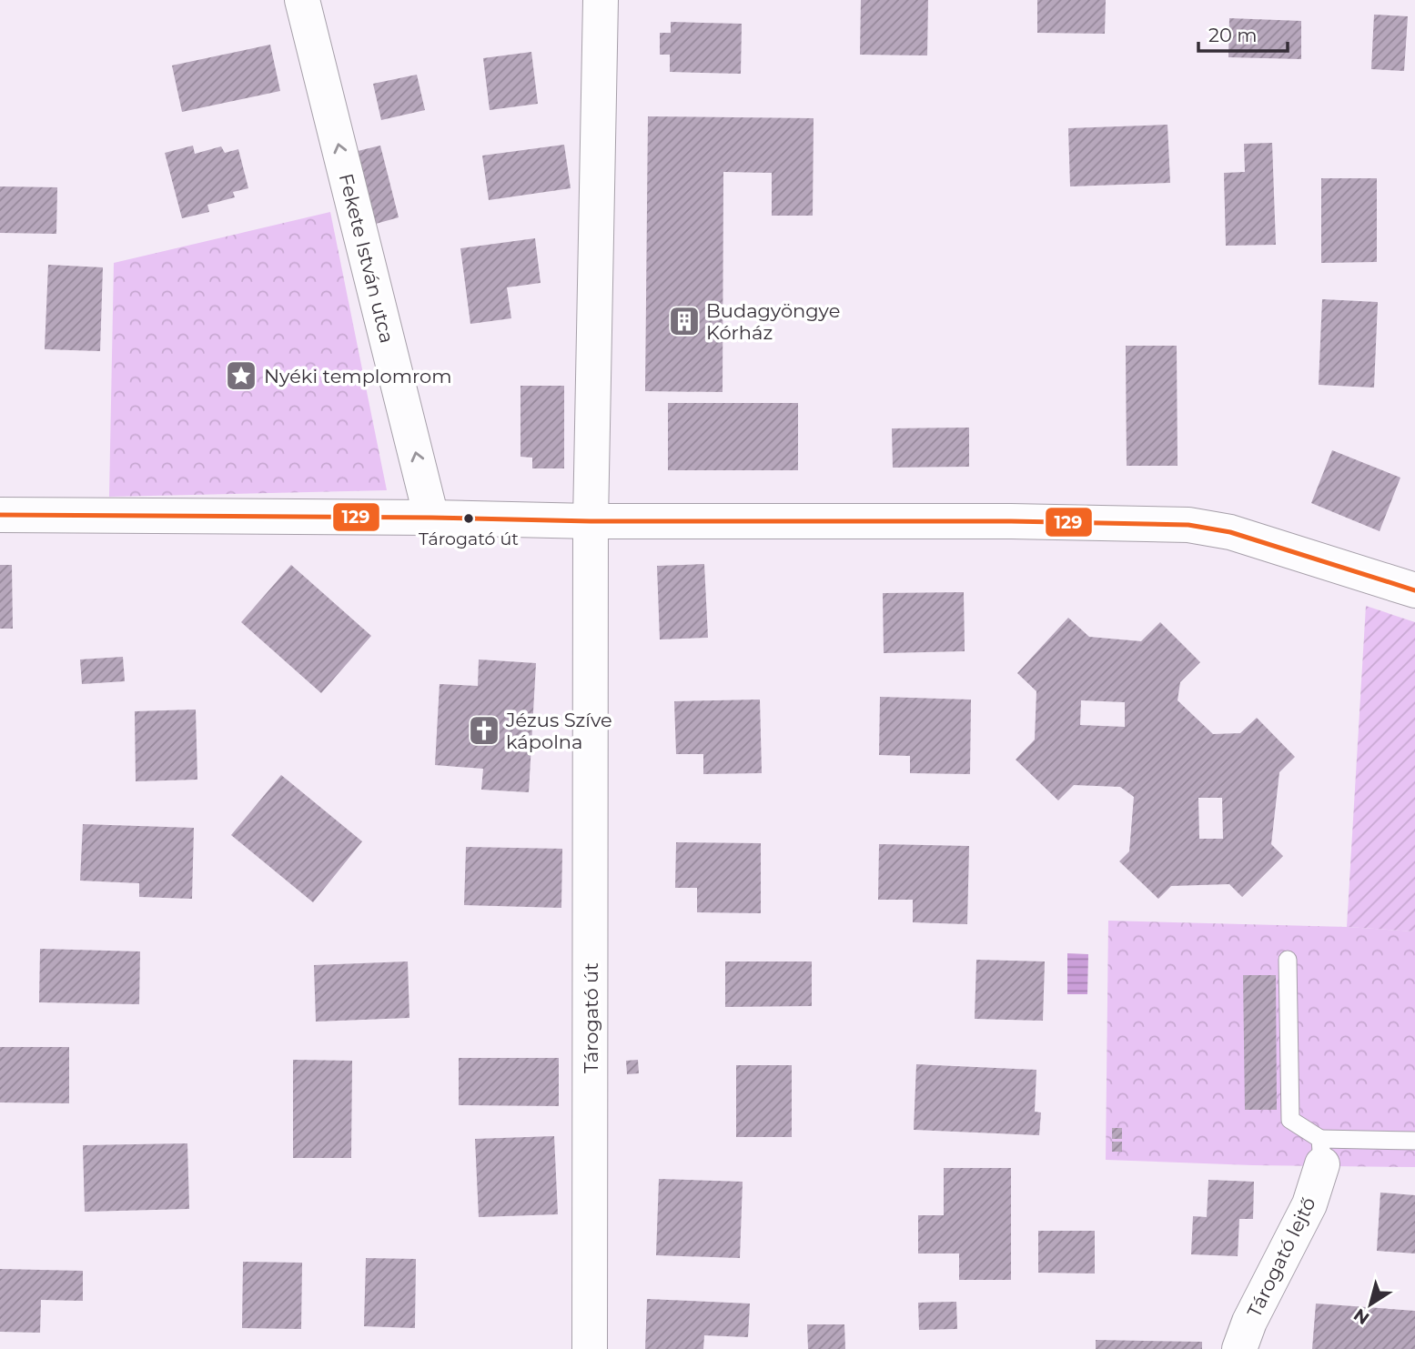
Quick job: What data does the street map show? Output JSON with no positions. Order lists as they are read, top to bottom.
{
  "streets": {
    "street": ["Fekete István utca", "Tárogató út", "Tárogató lejtő"]
  },
  "one_way": ["Fekete István utca"],
  "places": {
    "building": ["Budagyöngye Kórház"],
    "place": ["Nyéki templomrom"],
    "other": ["Tárogató út"],
    "church": ["Jézus Szíve kápolna"]
  },
  "lines": ["transit line 129"],
  "scale_bar": "20 m",
  "north": "bottom left"
}
